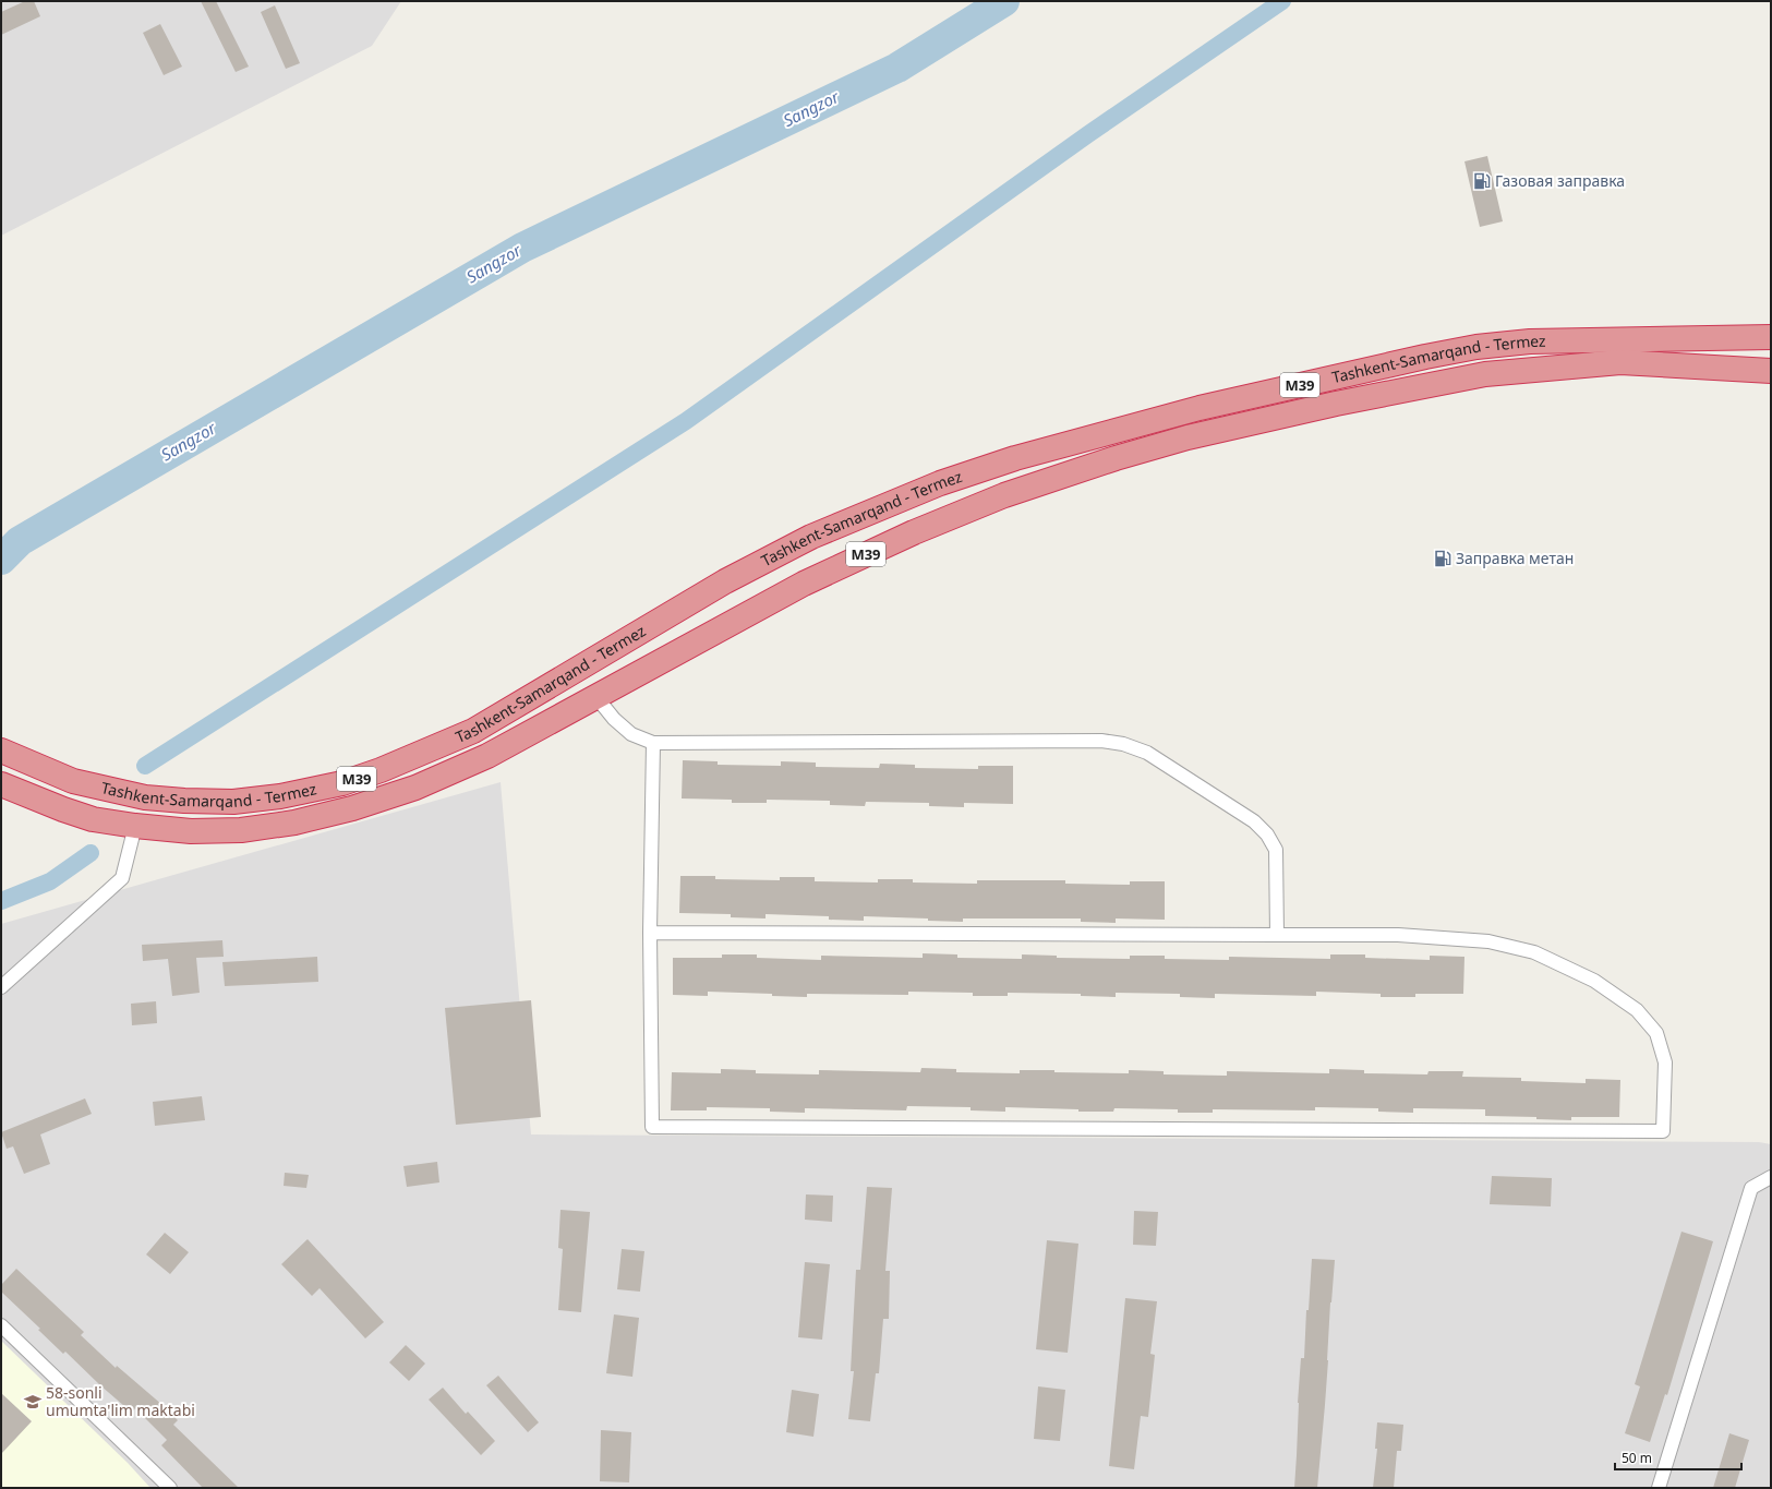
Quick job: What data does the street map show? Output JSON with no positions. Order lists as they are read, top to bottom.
{
  "streets": {
    "highway": ["Tashkent-Samarqand - Termez", "M39"]
  },
  "water": ["Sangzor"],
  "places": {
    "fuel station": ["Газовая заправка", "Заправка метан"],
    "school or university": ["58-sonli umumta'lim maktabi"]
  },
  "scale_bar": "50 m"
}
